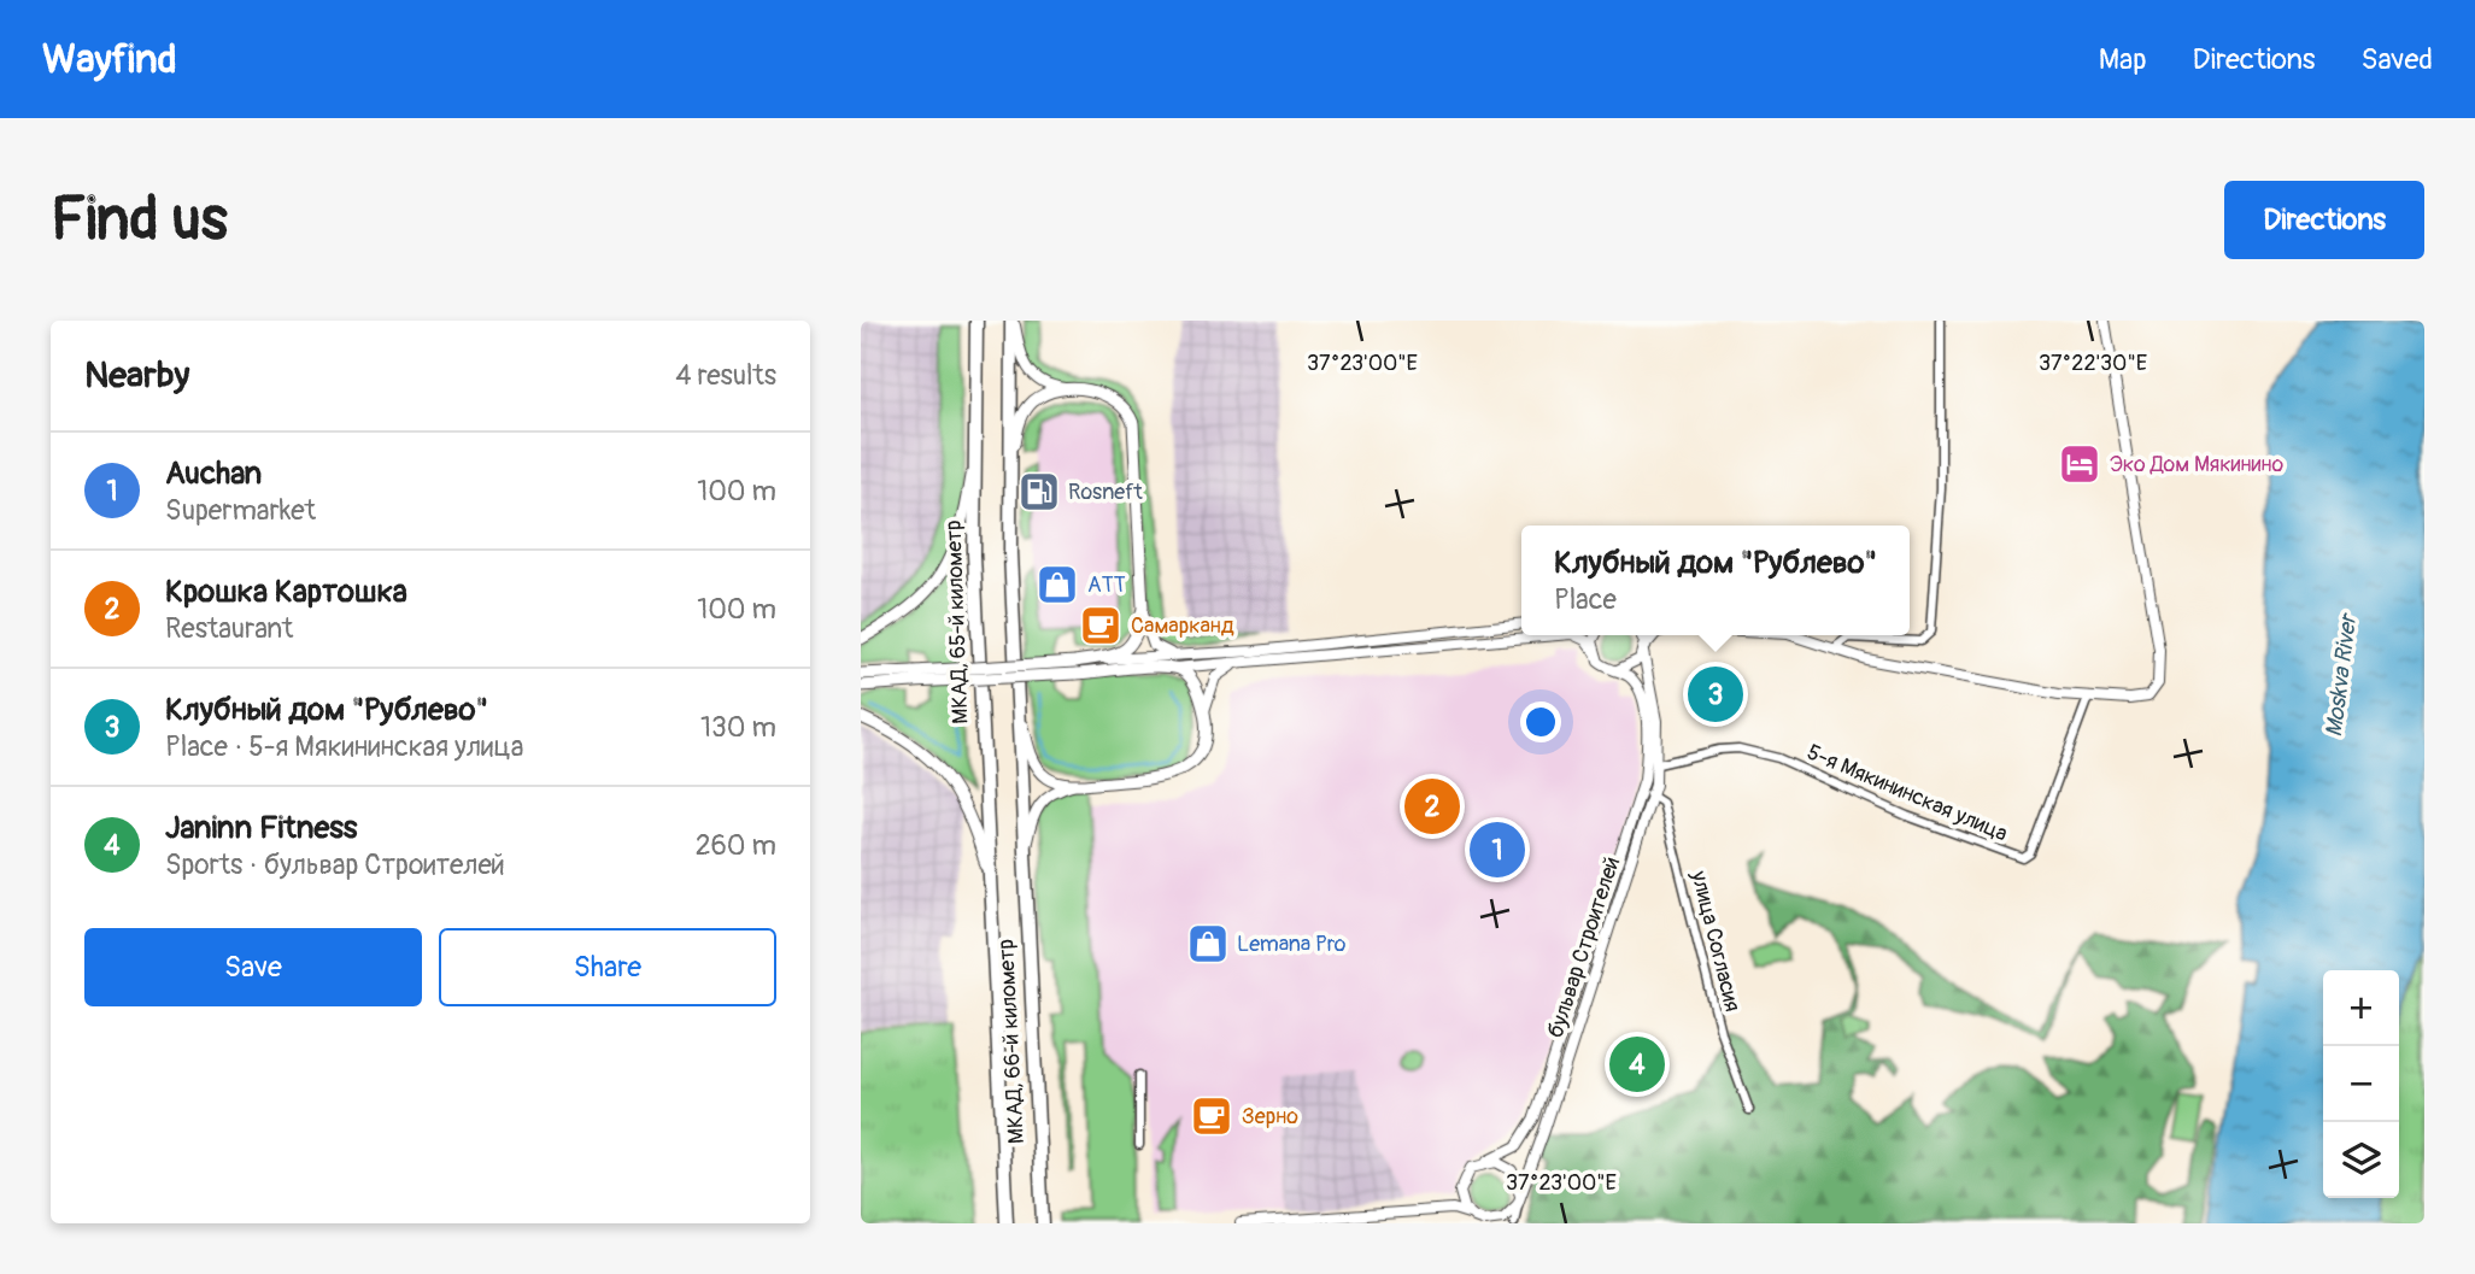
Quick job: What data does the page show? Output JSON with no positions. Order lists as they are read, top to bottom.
{
  "streets": {
    "highway": ["МКАД, 65-й километр", "МКАД, 66-й километр"],
    "street": ["5-я Мякининская улица", "улица Согласия", "бульвар Строителей"]
  },
  "crossings": [
    ["МКАД, 65-й километр", "МКАД, 66-й километр"],
    ["5-я Мякининская улица", "бульвар Строителей"],
    ["улица Согласия", "бульвар Строителей"]
  ],
  "water": ["Moskva River"],
  "places": {
    "hotel": ["Эко Дом Мякинино"],
    "fuel station": ["Rosneft"],
    "shop": ["АТТ", "Lemana Pro"],
    "cafe": ["Самарканд", "Зерно"]
  },
  "page": {
    "header": "Wayfind",
    "nav": ["Map", "Directions", "Saved"],
    "buttons": [
      "Directions",
      ["Save", "Share"]
    ],
    "title": "Find us",
    "heading": ["Nearby", "4 results"],
    "list": [
      {
        "mark": "1",
        "name": "Auchan",
        "note": "Supermarket",
        "value": "100 m"
      },
      {
        "mark": "2",
        "name": "Крошка Картошка",
        "note": "Restaurant",
        "value": "100 m"
      },
      {
        "mark": "3",
        "name": "Клубный дом \"Рублево\"",
        "note": "Place · 5-я Мякининская улица",
        "value": "130 m"
      },
      {
        "mark": "4",
        "name": "Janinn Fitness",
        "note": "Sports · бульвар Строителей",
        "value": "260 m"
      }
    ],
    "popup": ["Клубный дом \"Рублево\"", "Place"],
    "pins": [
      "3",
      "2",
      "1",
      "4"
    ],
    "map_buttons": ["+", "−"]
  },
  "coordinates": ["37°23'00\"E", "37°22'30\"E"]
}
